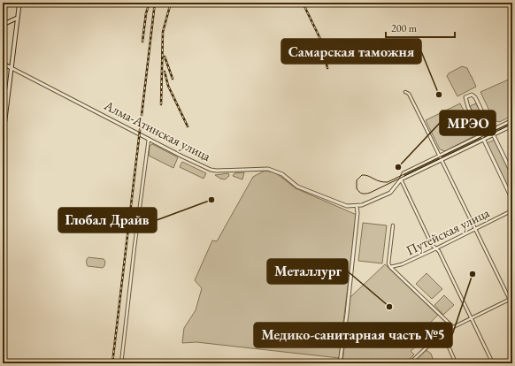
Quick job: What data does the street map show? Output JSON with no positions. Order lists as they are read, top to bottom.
{
  "streets": {
    "main road": ["Алма-Атинская улица"],
    "street": ["Путейская улица"]
  },
  "places": [
    "Самарская таможня",
    "МРЭО",
    "Глобал Драйв",
    "Медико-санитарная часть №5",
    "Металлург"
  ],
  "scale_bar": "200 m"
}
